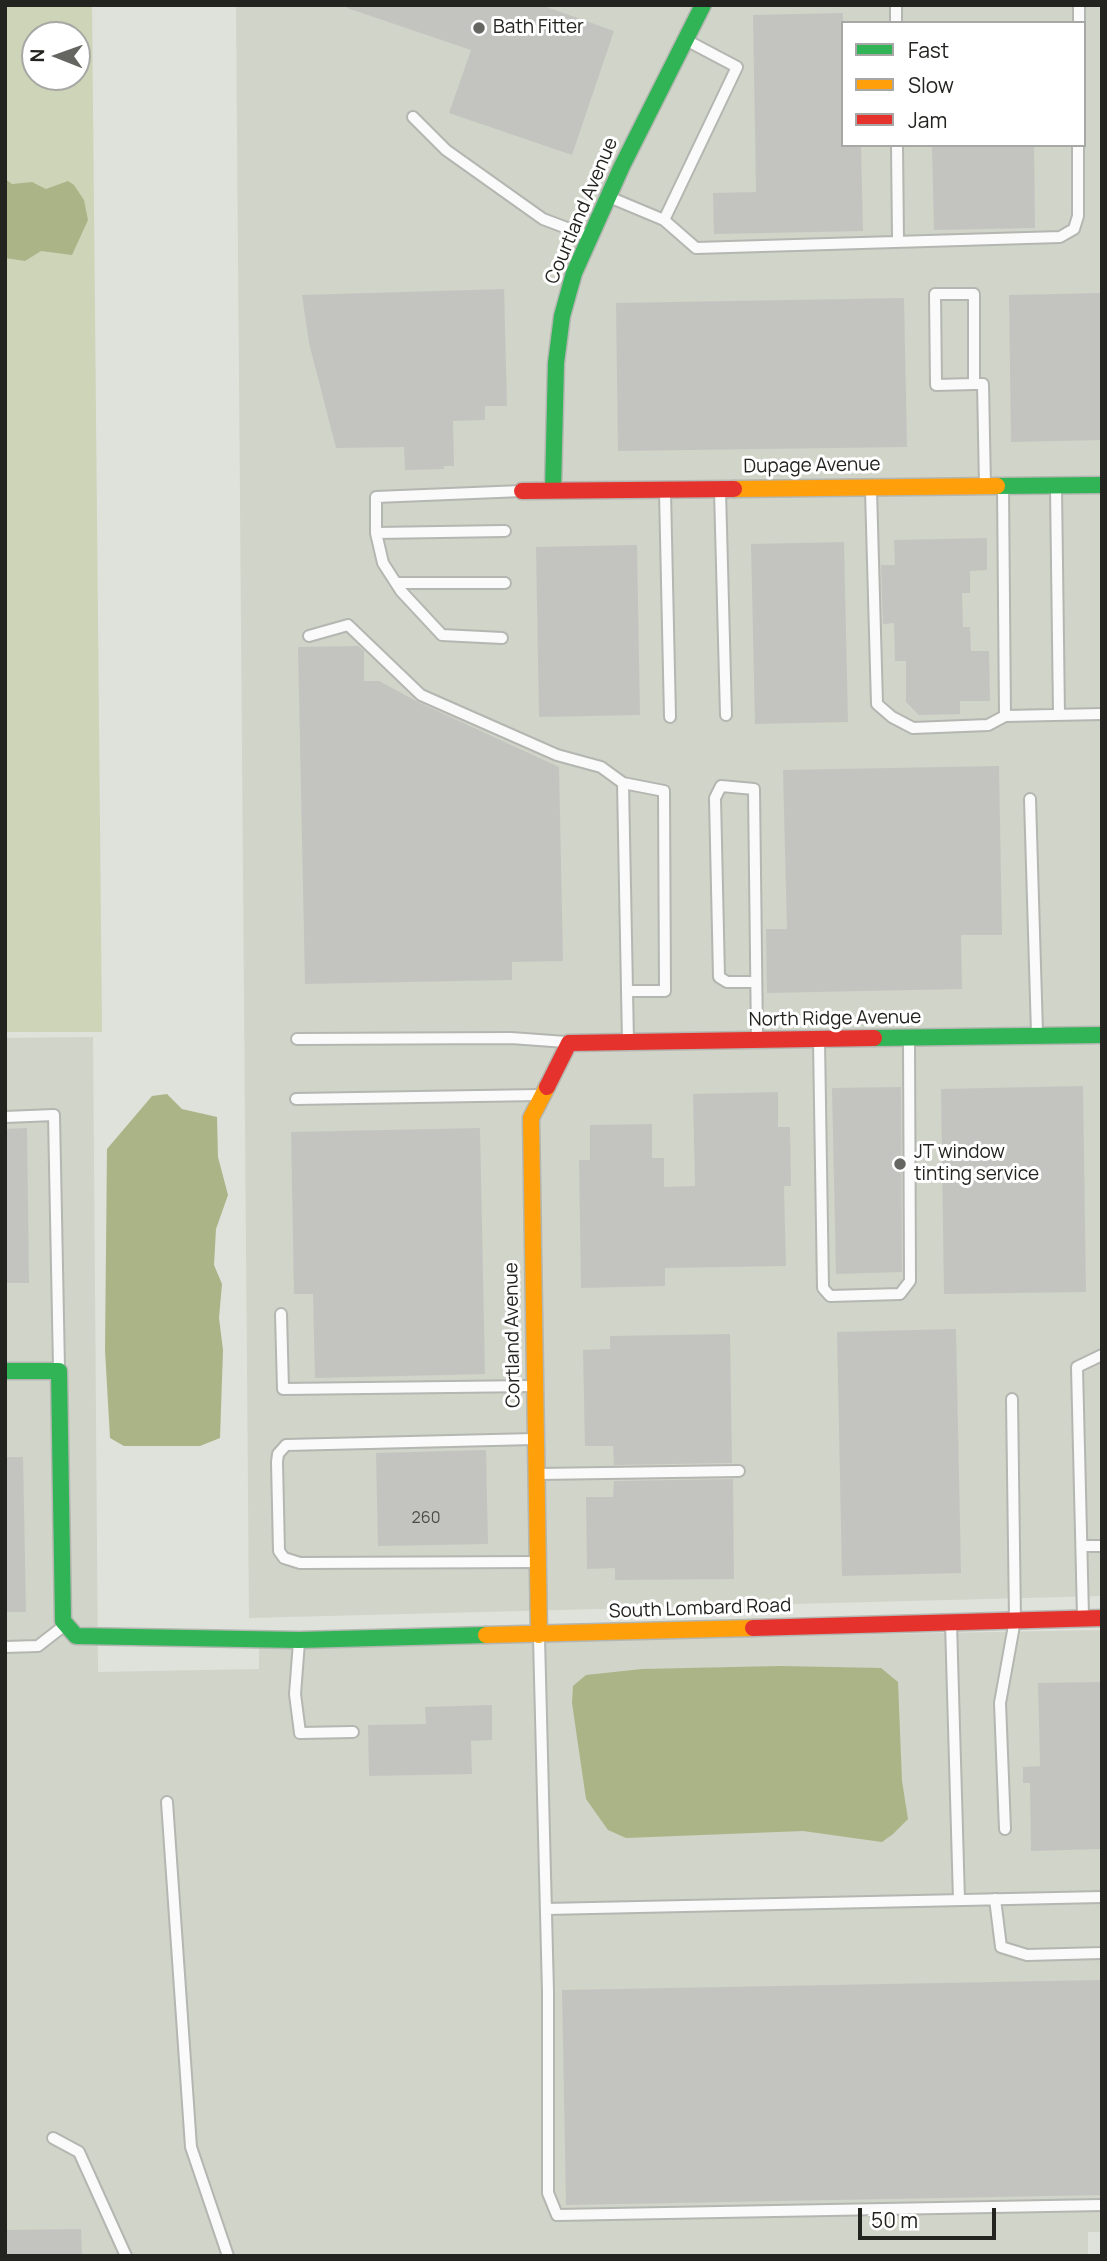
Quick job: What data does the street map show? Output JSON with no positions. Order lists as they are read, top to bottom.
{
  "streets": {
    "street": [
      "Courtland Avenue",
      "Dupage Avenue",
      "North Ridge Avenue",
      "Cortland Avenue",
      "South Lombard Road"
    ]
  },
  "crossings": [
    ["Courtland Avenue", "Dupage Avenue"],
    ["North Ridge Avenue", "Cortland Avenue"],
    ["Cortland Avenue", "South Lombard Road"]
  ],
  "places": ["Bath Fitter", "JT window tinting service"],
  "house_numbers": ["260"],
  "legend": ["Fast", "Slow", "Jam"],
  "scale_bar": "50 m",
  "north": "left"
}
